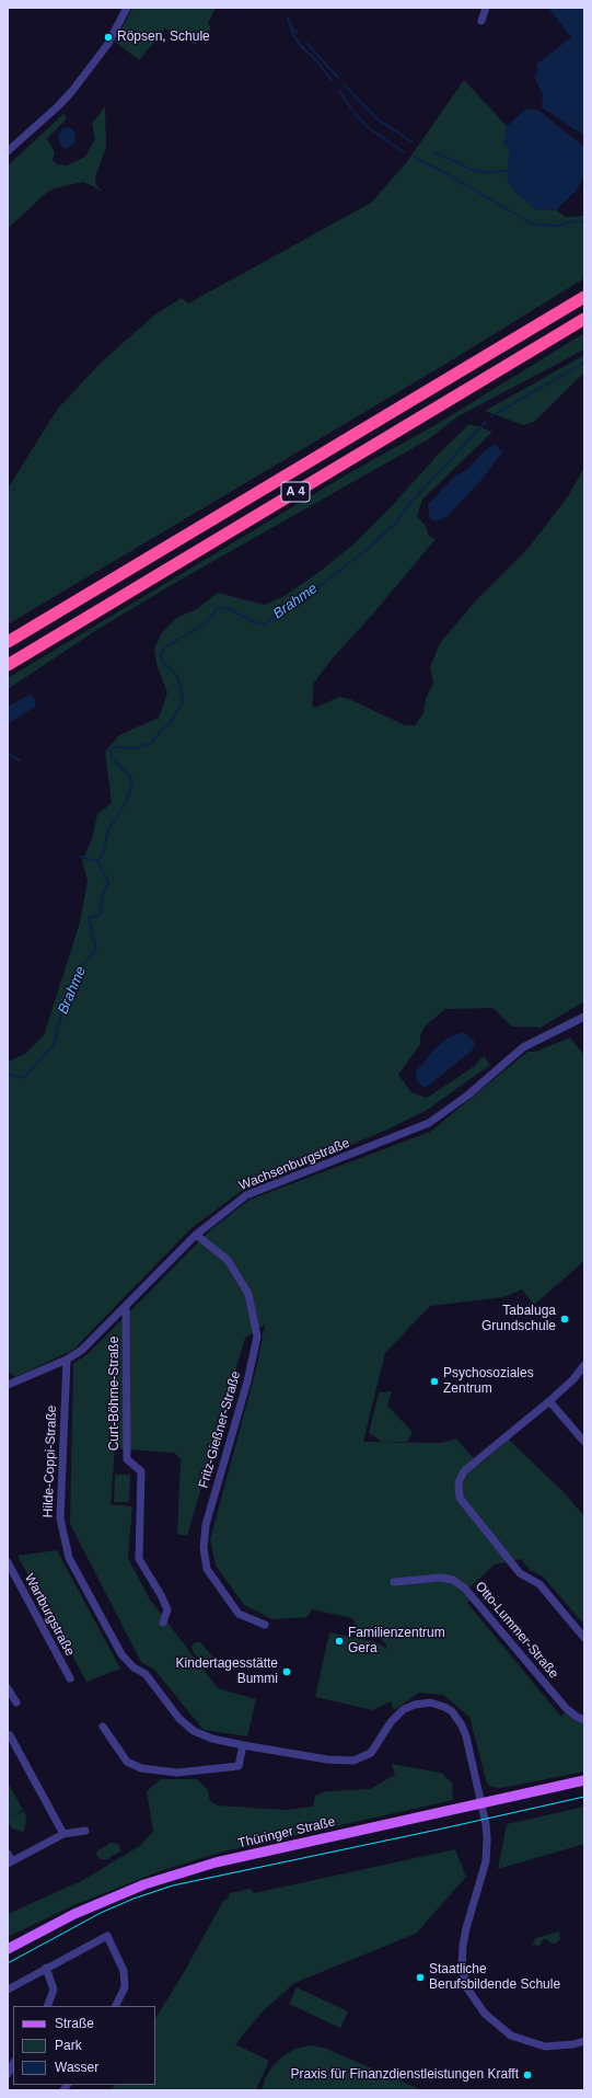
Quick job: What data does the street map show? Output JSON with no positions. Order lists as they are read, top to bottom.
{
  "streets": {
    "highway": ["A 4"],
    "main road": ["Thüringer Straße"],
    "street": [
      "Wachsenburgstraße",
      "Curt-Böhme-Straße",
      "Fritz-Gießner-Straße",
      "Hilde-Coppi-Straße",
      "Wartburgstraße",
      "Otto-Lummer-Straße"
    ]
  },
  "crossings": [
    ["Wachsenburgstraße", "Curt-Böhme-Straße"],
    ["Wachsenburgstraße", "Fritz-Gießner-Straße"],
    ["Wachsenburgstraße", "Hilde-Coppi-Straße"],
    ["Hilde-Coppi-Straße", "Thüringer Straße"]
  ],
  "water": ["Brahme"],
  "places": [
    "Röpsen, Schule",
    "Tabaluga Grundschule",
    "Psychosoziales Zentrum",
    "Familienzentrum Gera",
    "Kindertagesstätte Bummi",
    "Staatliche Berufsbildende Schule",
    "Praxis für Finanzdienstleistungen Krafft"
  ],
  "legend": ["Straße", "Park", "Wasser"]
}
